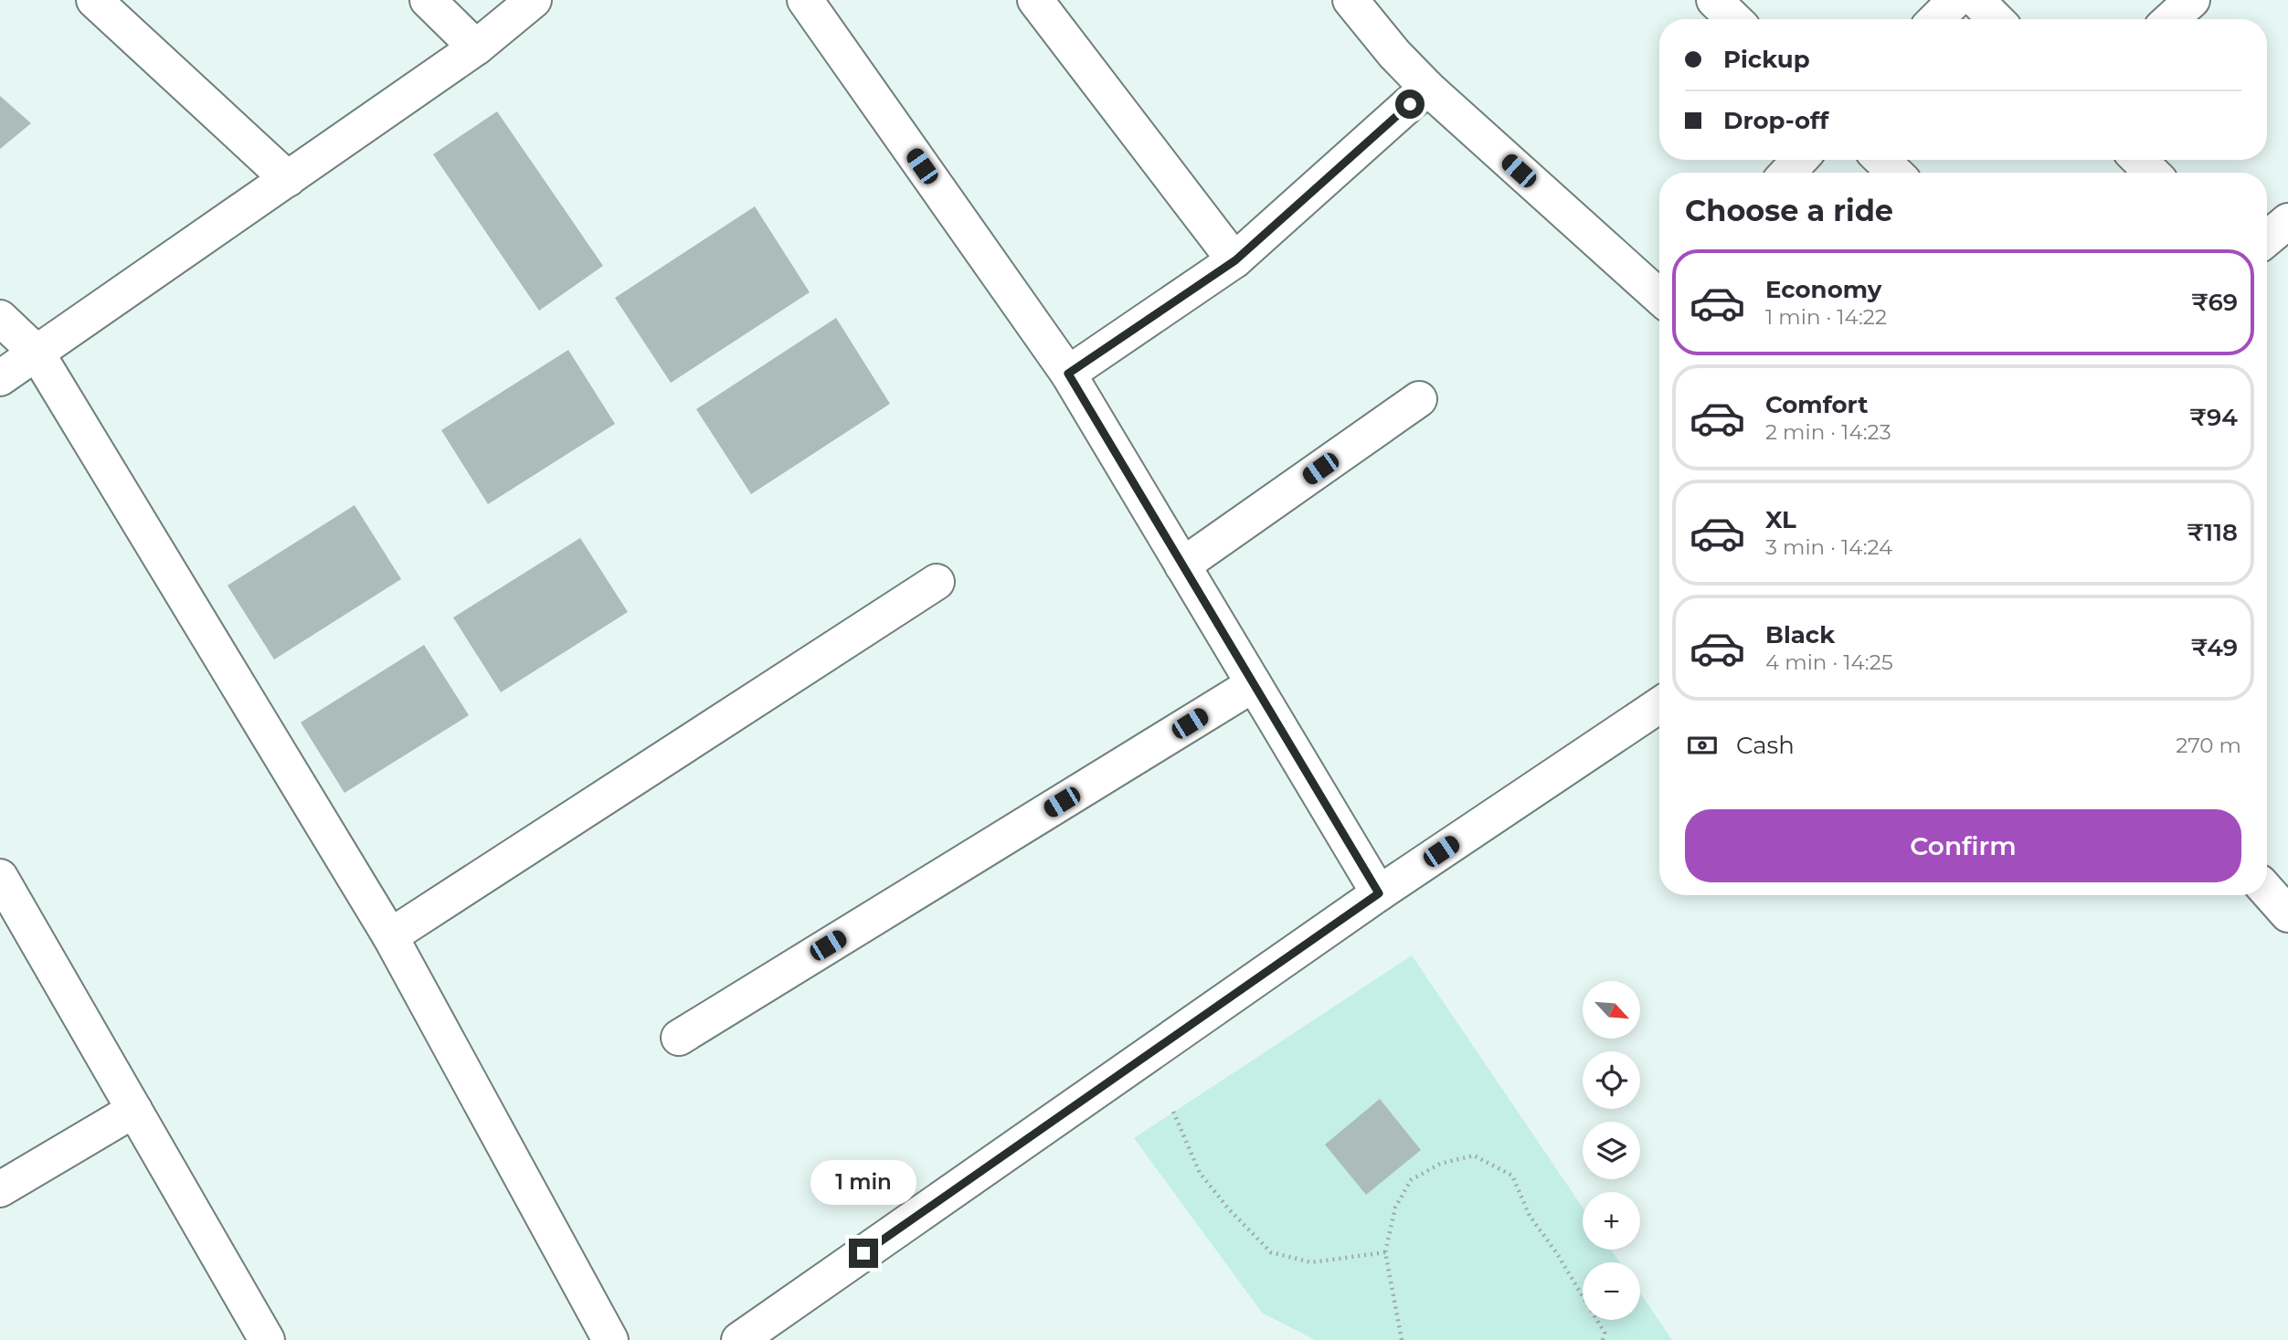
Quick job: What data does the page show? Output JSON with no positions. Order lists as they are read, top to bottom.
{
  "north": "bottom right",
  "page": {
    "banner": ["Pickup", "Drop-off"],
    "heading": "Choose a ride",
    "list": [
      {
        "name": "Economy",
        "note": "1 min · 14:22",
        "value": "₹69"
      },
      {
        "name": "Comfort",
        "note": "2 min · 14:23",
        "value": "₹94"
      },
      {
        "name": "XL",
        "note": "3 min · 14:24",
        "value": "₹118"
      },
      {
        "name": "Black",
        "note": "4 min · 14:25",
        "value": "₹49"
      }
    ],
    "pay": ["Cash", "270 m"],
    "buttons": "Confirm",
    "map_buttons": ["+", "−"],
    "bubble": "1 min"
  }
}
